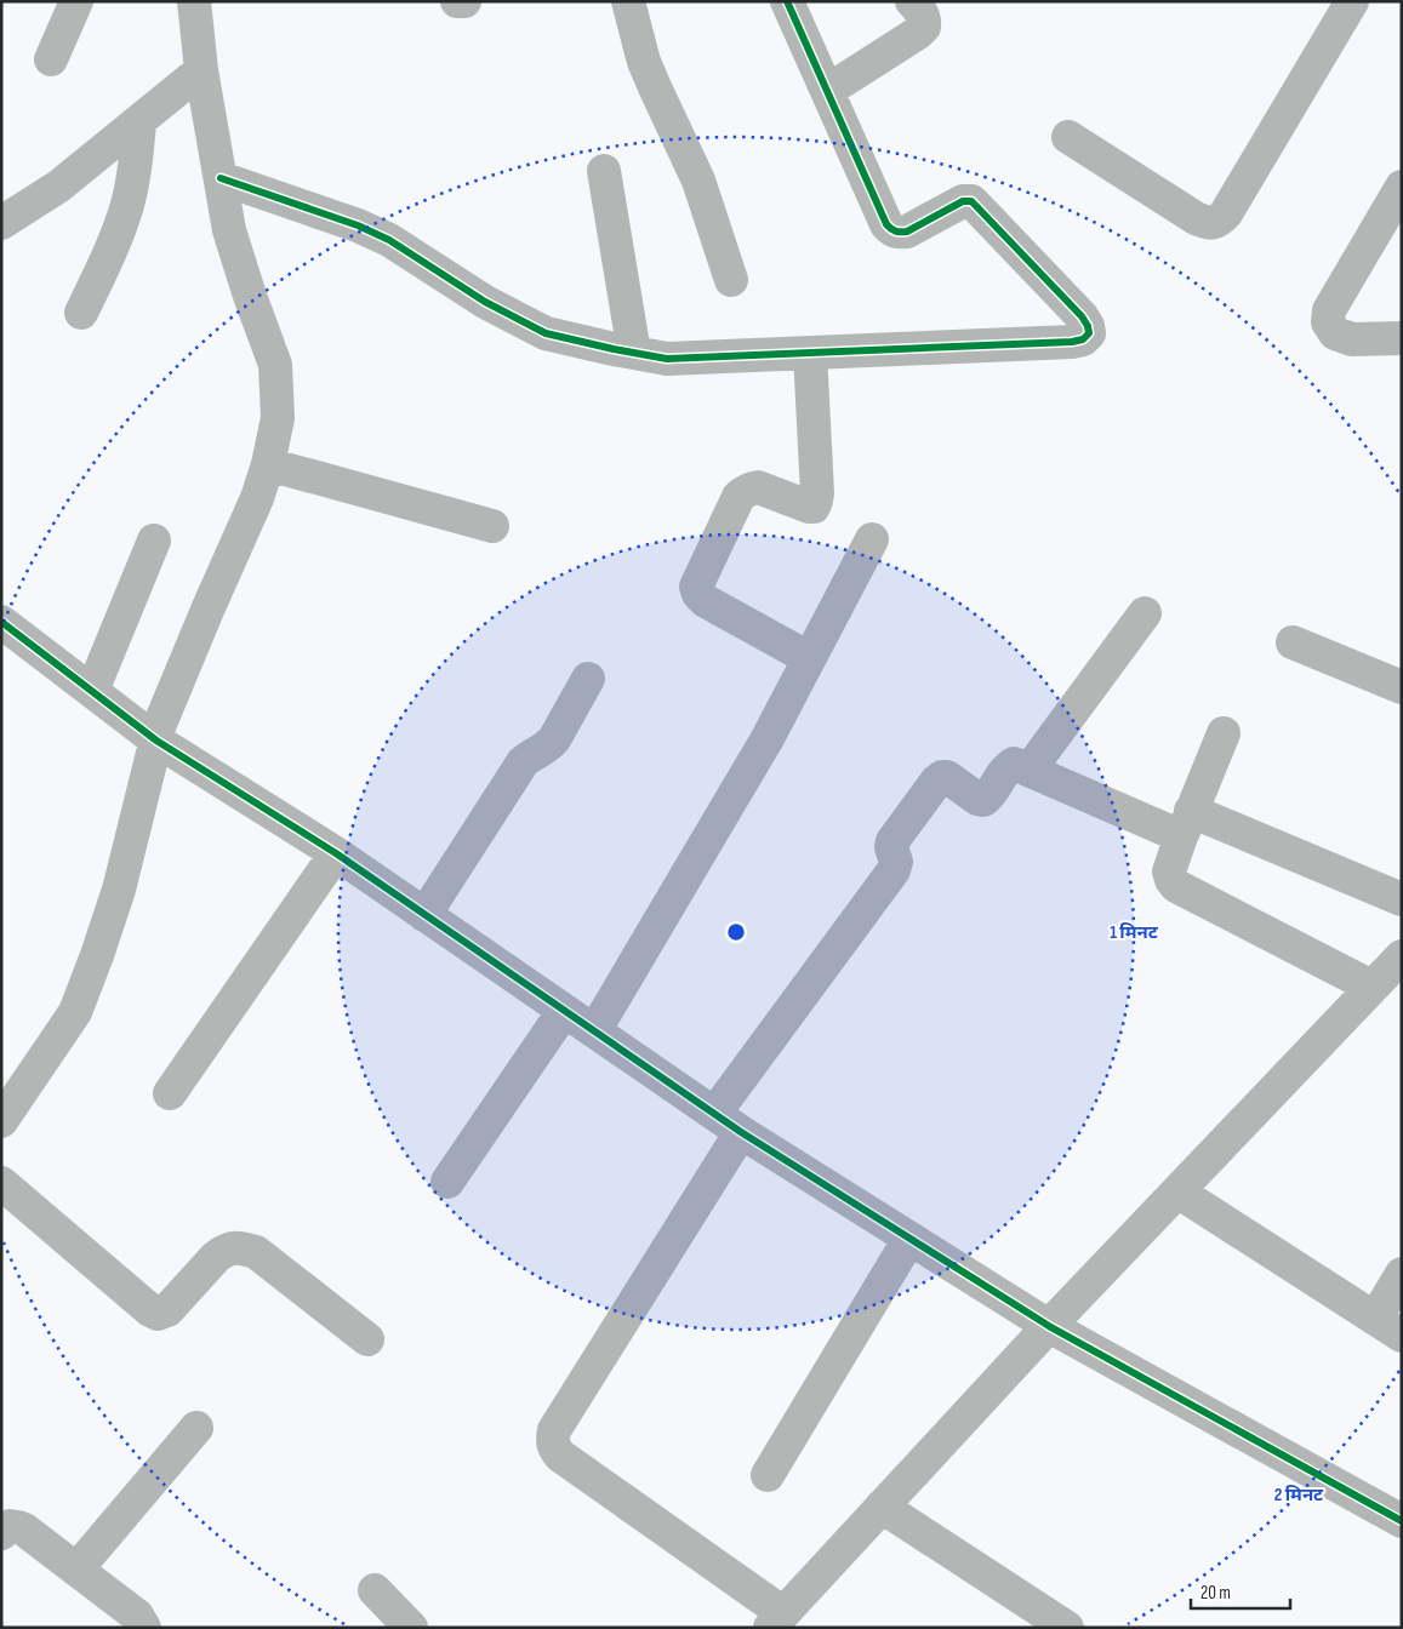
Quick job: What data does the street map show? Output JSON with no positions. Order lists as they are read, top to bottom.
{
  "scale_bar": "20 m",
  "rings": ["1 मिनट", "2 मिनट"]
}
